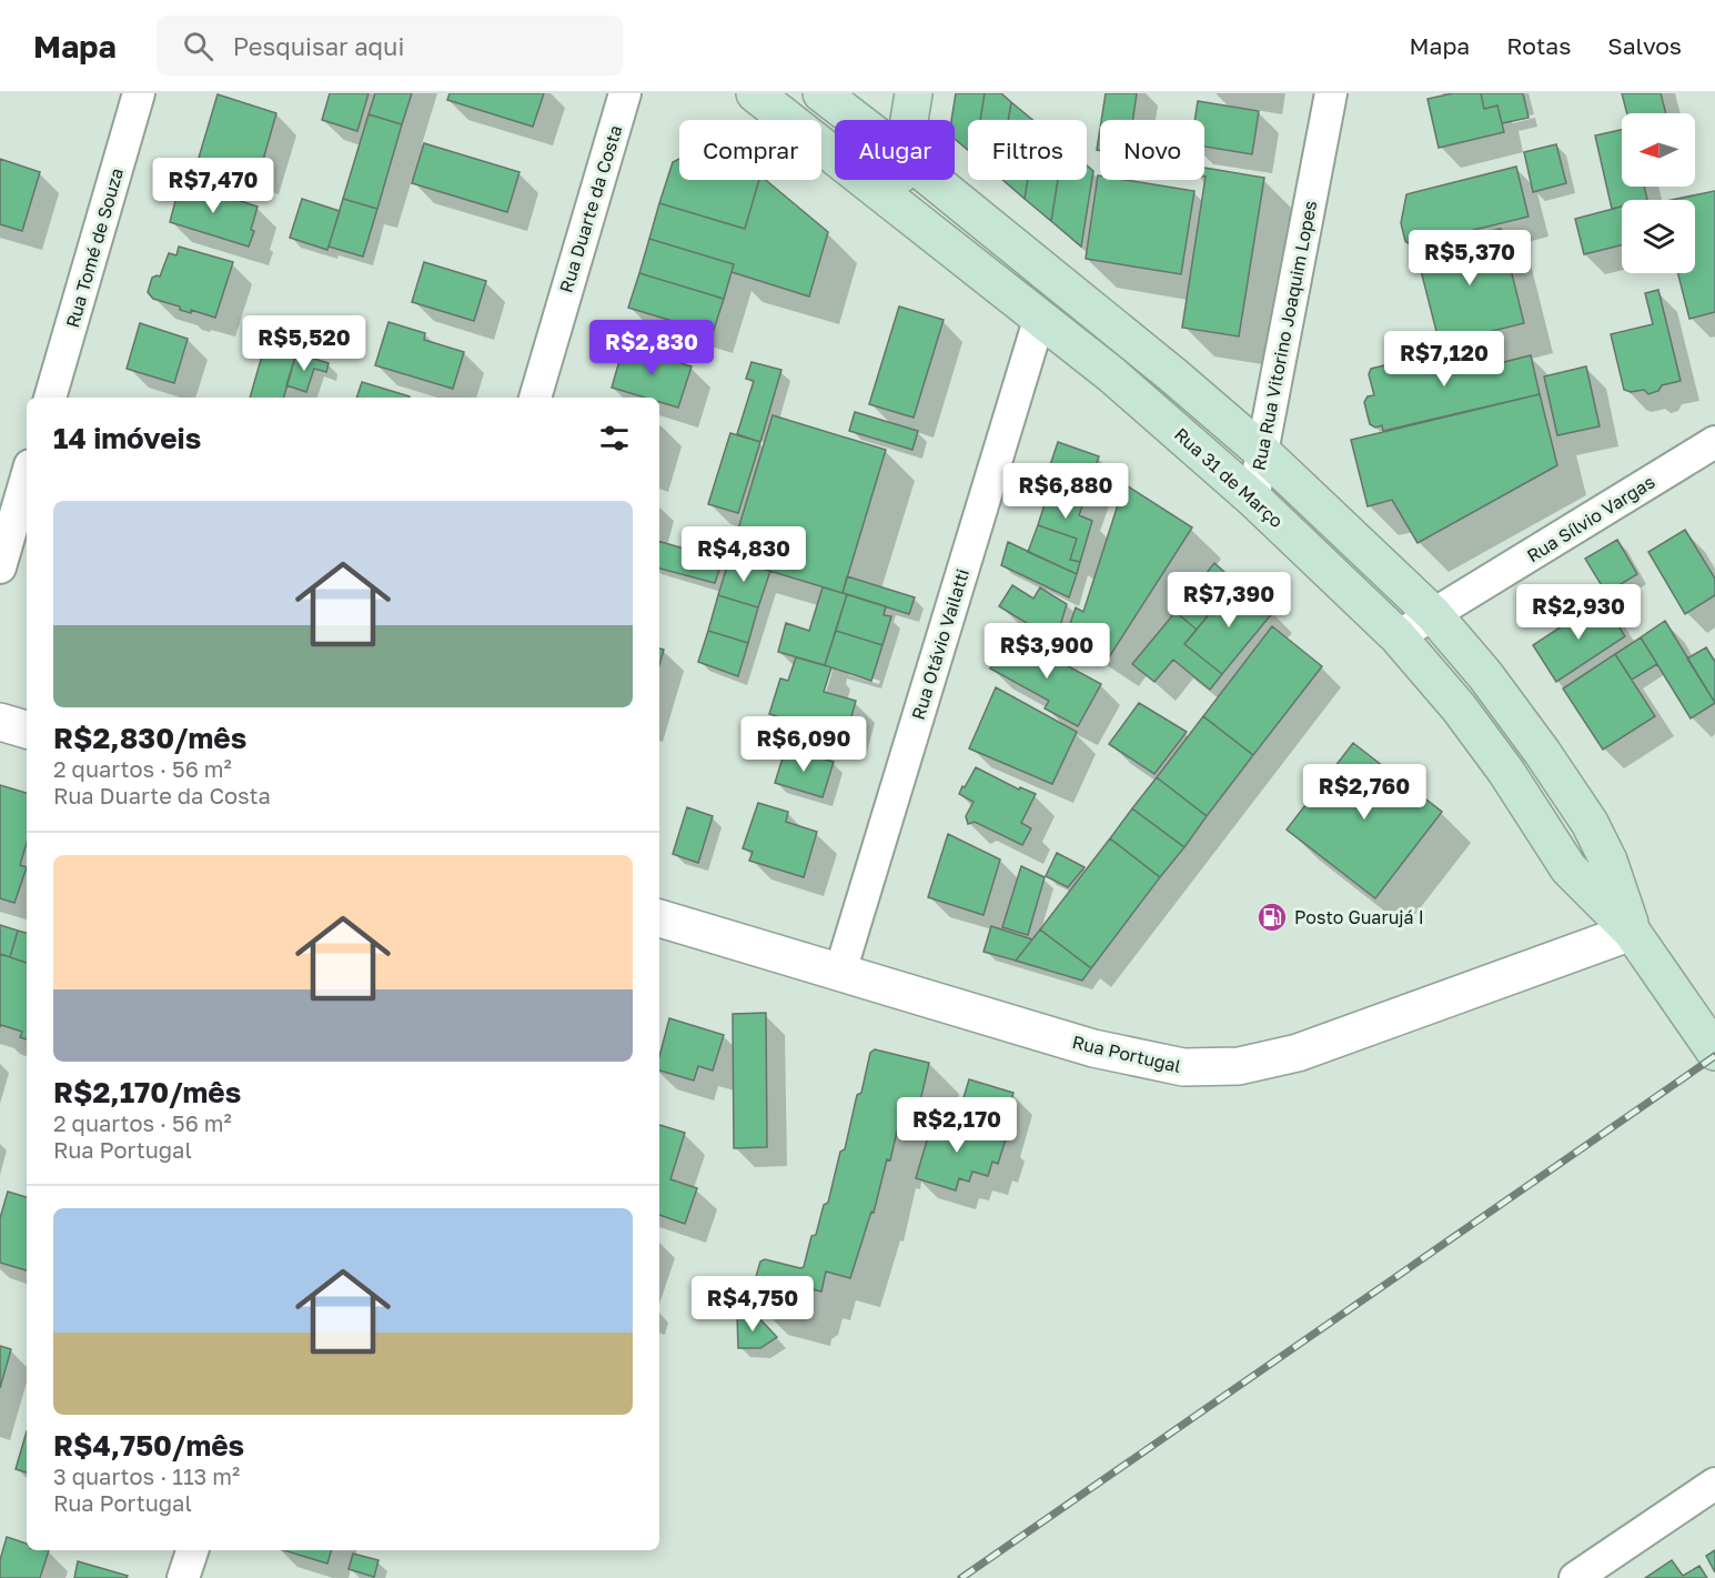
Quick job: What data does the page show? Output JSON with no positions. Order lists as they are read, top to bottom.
{
  "streets": {
    "main road": ["Rua 31 de Março"],
    "street": [
      "Rua Duarte da Costa",
      "Rua Tomé de Souza",
      "Rua Rua Vitorino Joaquim Lopes",
      "Rua Sílvio Vargas",
      "Rua Otávio Vailatti",
      "Rua Portugal"
    ]
  },
  "crossings": [
    ["Rua Rua Vitorino Joaquim Lopes", "Rua 31 de Março"],
    ["Rua 31 de Março", "Rua Sílvio Vargas"],
    ["Rua 31 de Março", "Rua Otávio Vailatti"],
    ["Rua 31 de Março", "Rua Portugal"],
    ["Rua Otávio Vailatti", "Rua Portugal"]
  ],
  "places": {
    "fuel station": ["Posto Guarujá I"]
  },
  "north": "left",
  "page": {
    "header": "Mapa",
    "search": "Pesquisar aqui",
    "nav": ["Mapa", "Rotas", "Salvos"],
    "chip": [
      "Comprar",
      "Alugar",
      "Filtros",
      "Novo"
    ],
    "price": [
      "R$7,470",
      "R$5,370",
      "R$5,520",
      "R$2,830",
      "R$7,120",
      "R$6,880",
      "R$4,830",
      "R$7,390",
      "R$2,930",
      "R$3,900",
      "R$6,090",
      "R$2,760",
      "R$2,170",
      "R$4,750"
    ],
    "heading": "14 imóveis",
    "list": [
      {
        "name": "R$2,830/mês",
        "note": "2 quartos · 56 m² · Rua Duarte da Costa"
      },
      {
        "name": "R$2,170/mês",
        "note": "2 quartos · 56 m² · Rua Portugal"
      },
      {
        "name": "R$4,750/mês",
        "note": "3 quartos · 113 m² · Rua Portugal"
      }
    ]
  }
}
